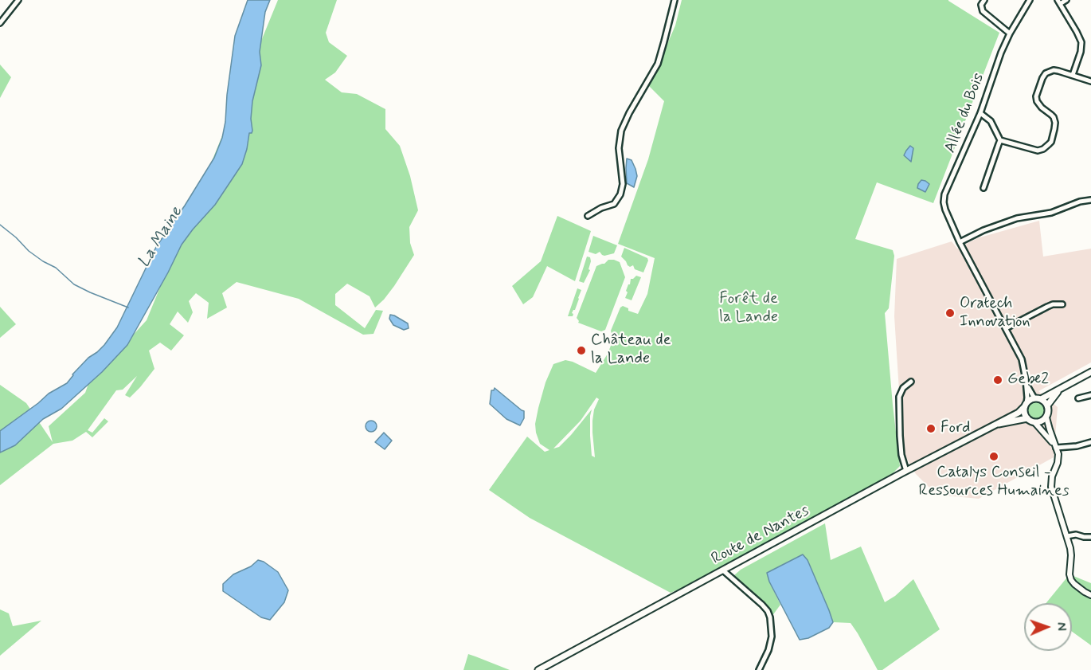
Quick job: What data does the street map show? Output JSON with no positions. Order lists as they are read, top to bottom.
{
  "streets": {
    "main road": ["Route de Nantes"],
    "street": ["Allée du Bois"]
  },
  "water": ["La Maine"],
  "parks": ["Forêt de la Lande"],
  "places": [
    "Oratech Innovation",
    "Château de la Lande",
    "Gebe2",
    "Ford",
    "Catalys Conseil - Ressources Humaines"
  ],
  "north": "right"
}
